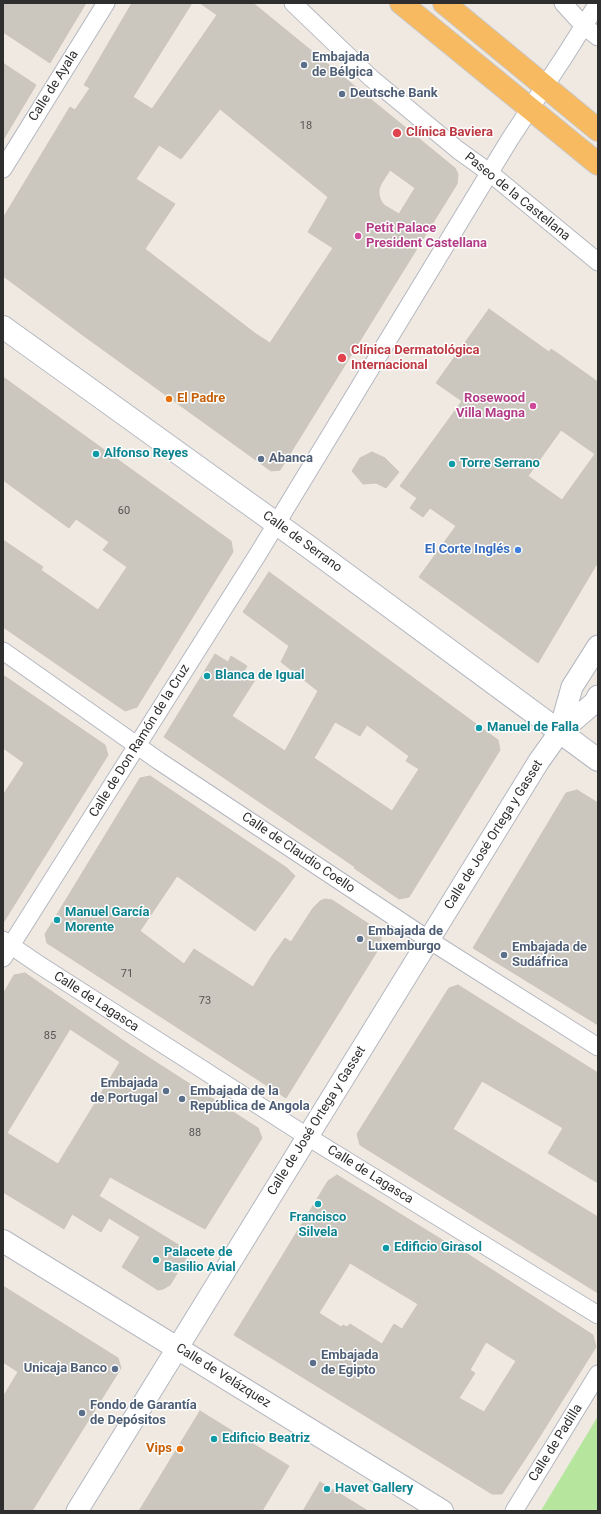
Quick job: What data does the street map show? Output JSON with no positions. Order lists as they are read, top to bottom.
{
  "streets": {
    "main road": ["Calle de Serrano", "Calle de Velázquez"],
    "street": [
      "Calle de Ayala",
      "Paseo de la Castellana",
      "Calle de Don Ramón de la Cruz",
      "Calle de José Ortega y Gasset",
      "Calle de Claudio Coello",
      "Calle de Lagasca",
      "Calle de Padilla"
    ]
  },
  "crossings": [
    ["Paseo de la Castellana", "Calle de Don Ramón de la Cruz"],
    ["Calle de Serrano", "Calle de Don Ramón de la Cruz"],
    ["Calle de Serrano", "Calle de José Ortega y Gasset"],
    ["Calle de Don Ramón de la Cruz", "Calle de Claudio Coello"],
    ["Calle de Don Ramón de la Cruz", "Calle de Lagasca"],
    ["Calle de José Ortega y Gasset", "Calle de Claudio Coello"],
    ["Calle de José Ortega y Gasset", "Calle de Lagasca"],
    ["Calle de José Ortega y Gasset", "Calle de Velázquez"]
  ],
  "places": [
    "Embajada de Bélgica",
    "Deutsche Bank",
    "Clínica Baviera",
    "Petit Palace President Castellana",
    "Clínica Dermatológica Internacional",
    "El Padre",
    "Rosewood Villa Magna",
    "Alfonso Reyes",
    "Abanca",
    "Torre Serrano",
    "El Corte Inglés",
    "Blanca de Igual",
    "Manuel de Falla",
    "Manuel García Morente",
    "Embajada de Luxemburgo",
    "Embajada de Sudáfrica",
    "Embajada de Portugal",
    "Embajada de la República de Angola",
    "Francisco Silvela",
    "Edificio Girasol",
    "Palacete de Basilio Avial",
    "Embajada de Egipto",
    "Unicaja Banco",
    "Fondo de Garantía de Depósitos",
    "Edificio Beatriz",
    "Vips",
    "Havet Gallery"
  ],
  "house_numbers": [
    "18",
    "60",
    "71",
    "73",
    "85",
    "88"
  ]
}
